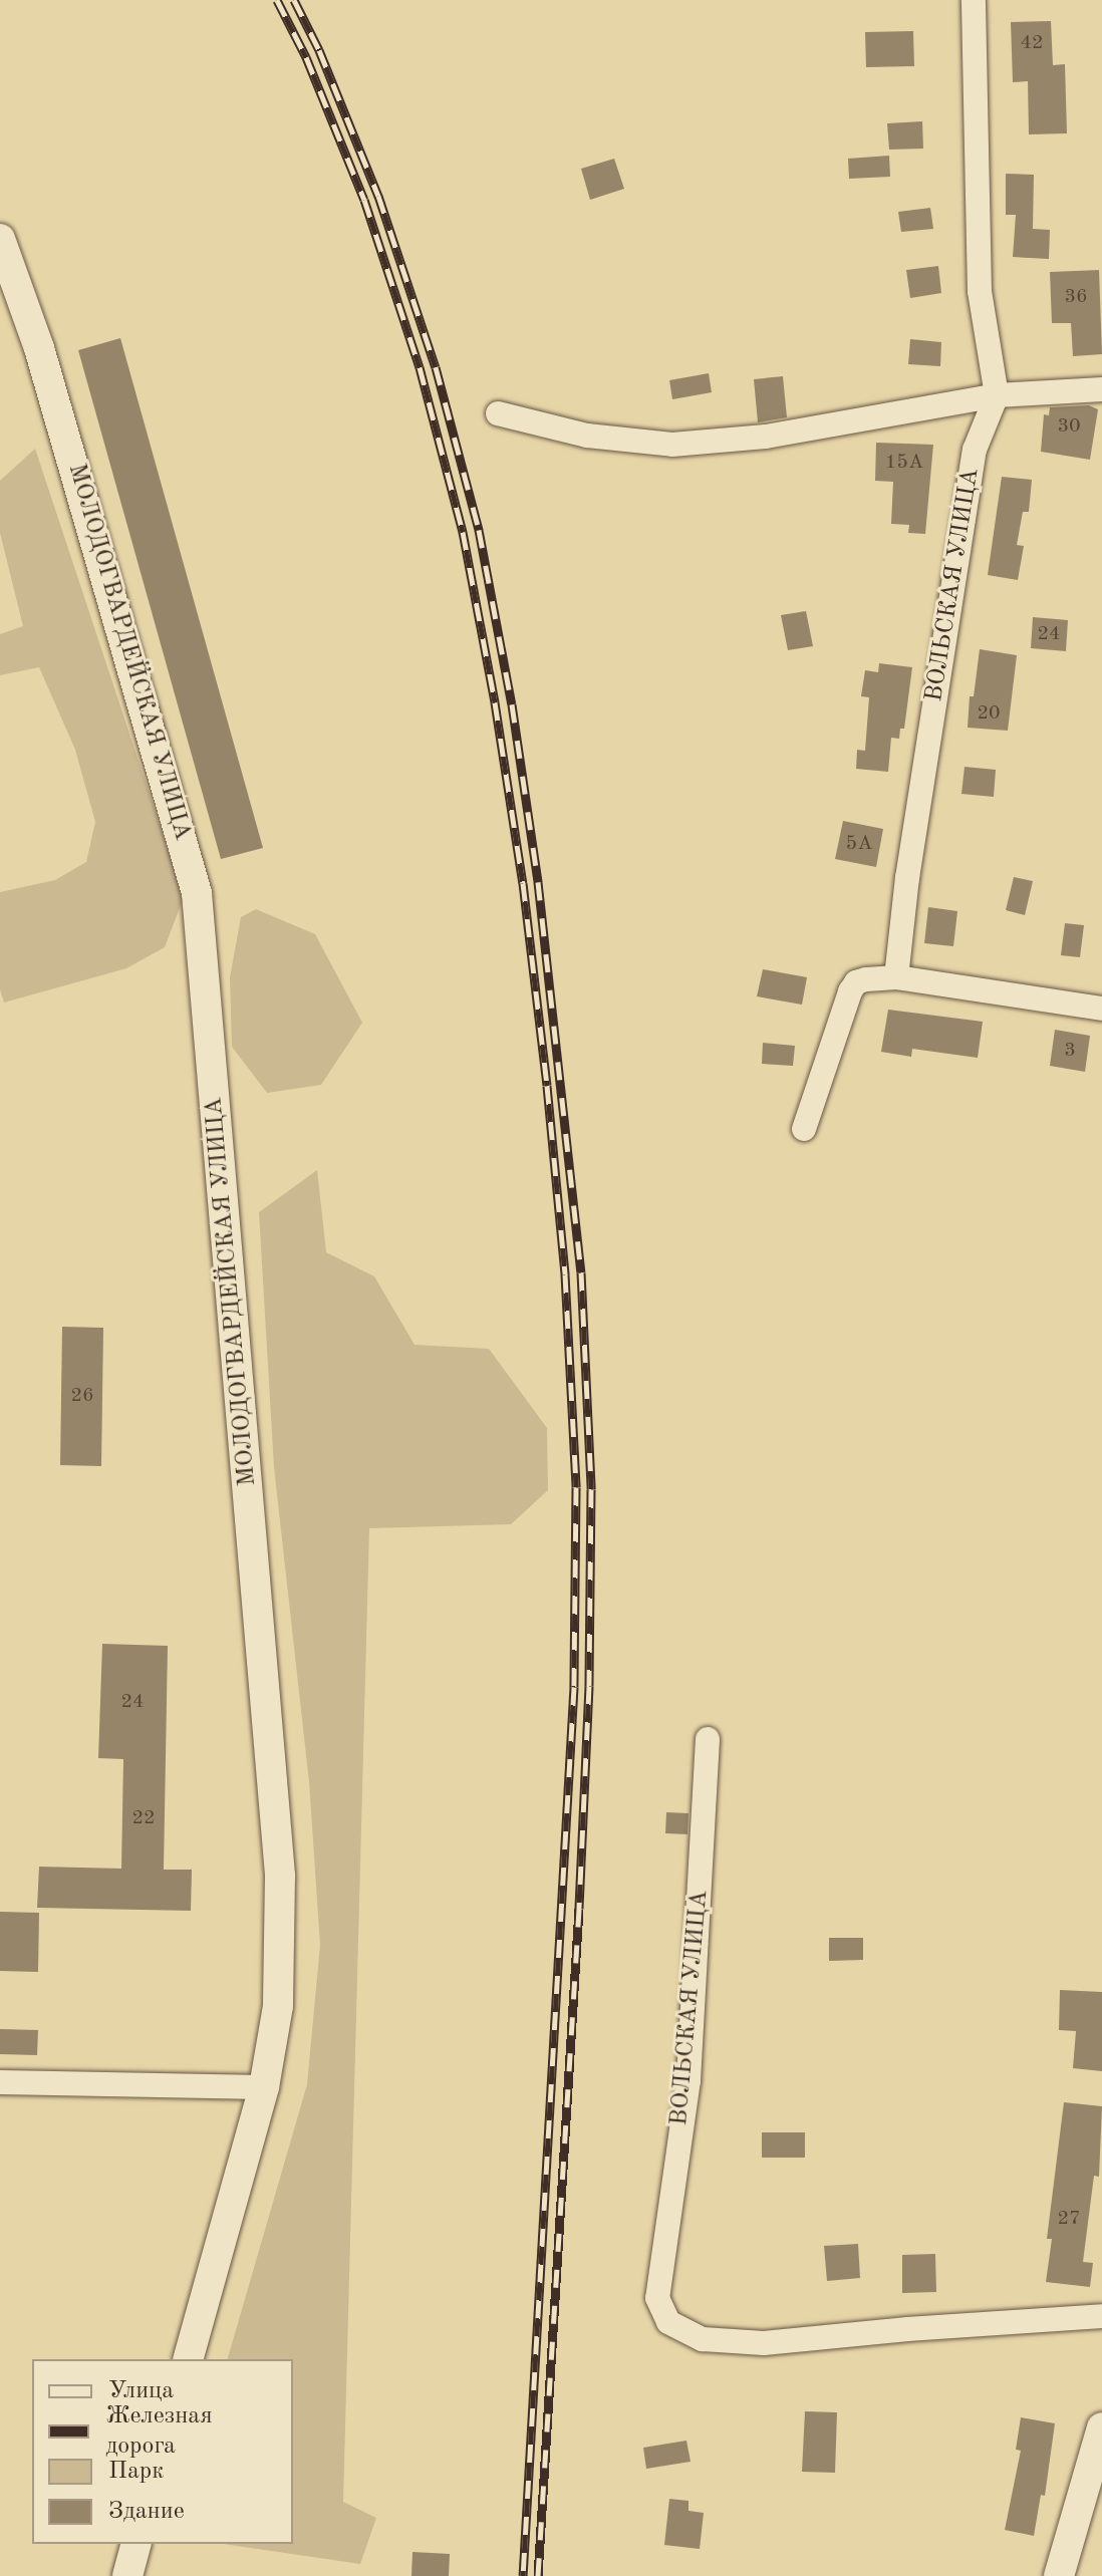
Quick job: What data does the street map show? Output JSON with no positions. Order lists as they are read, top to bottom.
{
  "streets": {
    "street": ["ВОЛЬСКАЯ УЛИЦА", "МОЛОДОГВАРДЕЙСКАЯ УЛИЦА"]
  },
  "house_numbers": [
    "42",
    "36",
    "30",
    "15А",
    "24",
    "20",
    "5А",
    "3",
    "26",
    "24",
    "22",
    "27"
  ],
  "legend": [
    "Улица",
    "Железная дорога",
    "Парк",
    "Здание"
  ]
}
